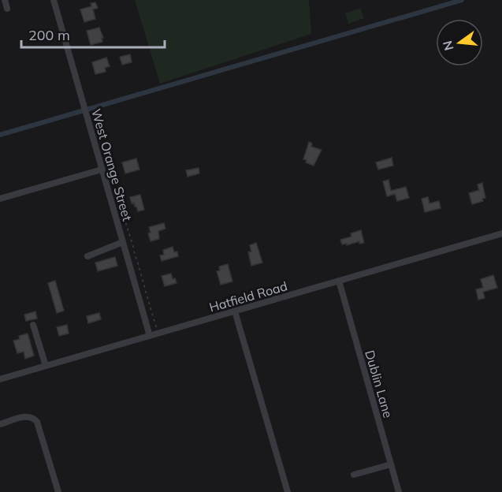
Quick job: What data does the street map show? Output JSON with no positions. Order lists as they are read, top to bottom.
{
  "streets": {
    "street": ["West Orange Street", "Hatfield Road", "Dublin Lane"]
  },
  "crossings": [
    ["West Orange Street", "Hatfield Road"],
    ["Hatfield Road", "Dublin Lane"]
  ],
  "scale_bar": "200 m",
  "north": "left"
}
